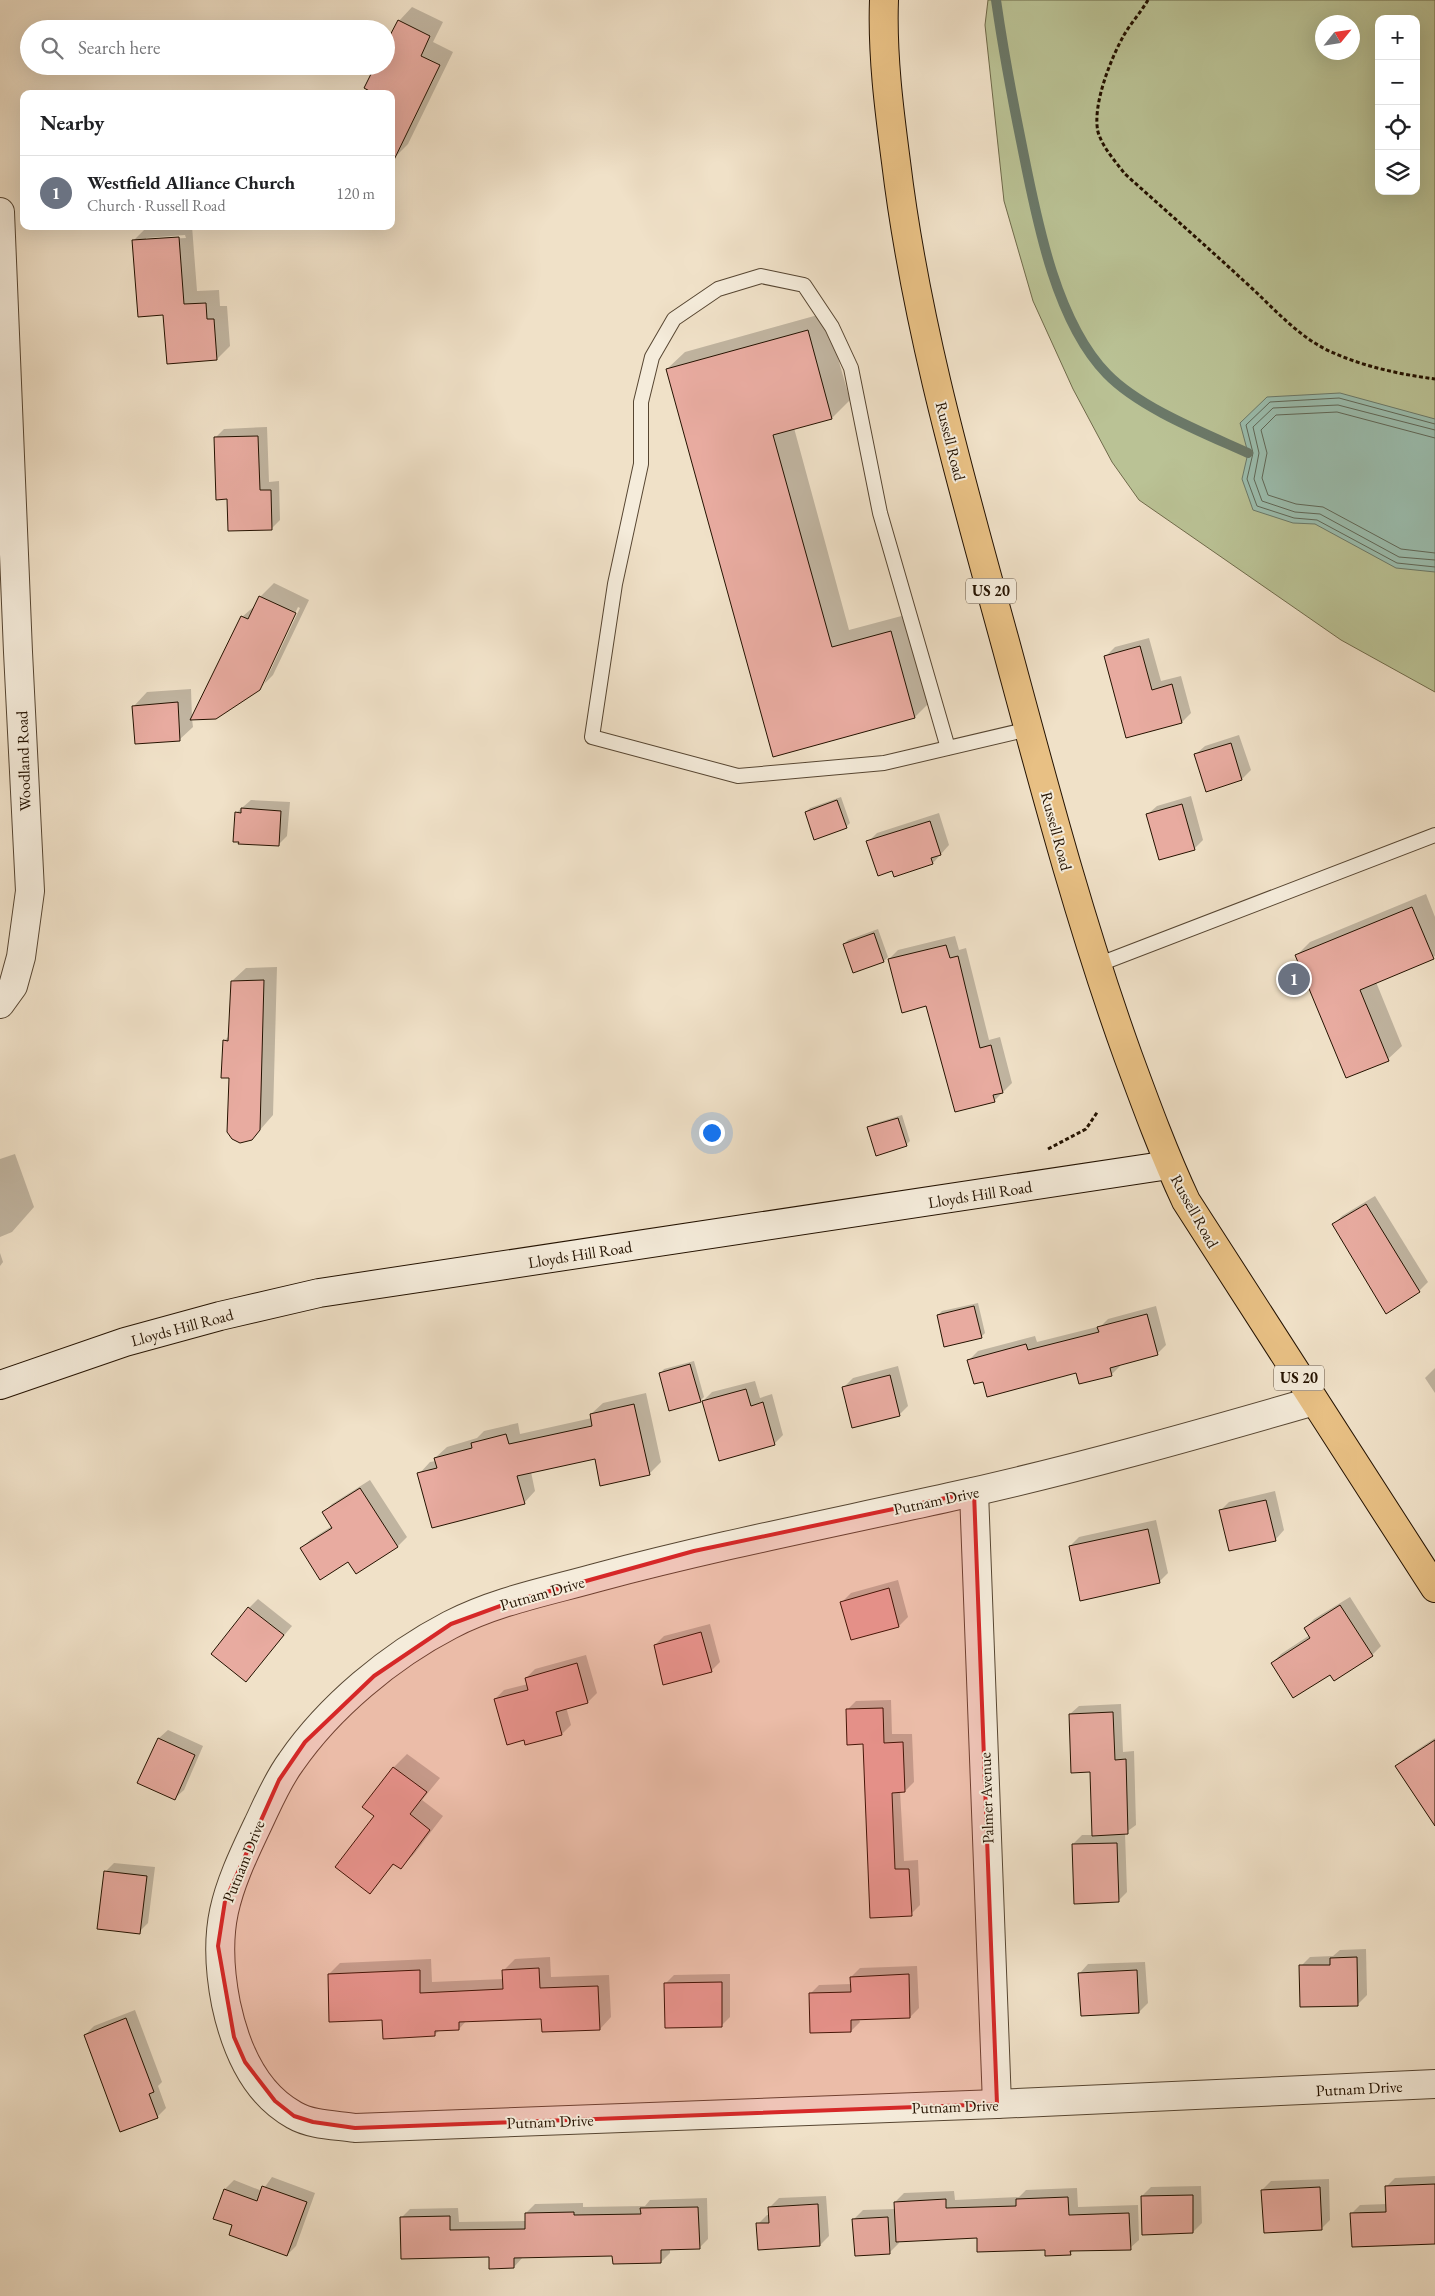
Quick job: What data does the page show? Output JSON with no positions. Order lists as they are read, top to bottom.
{
  "streets": {
    "main road": ["Russell Road", "US 20"],
    "street": [
      "Woodland Road",
      "Lloyds Hill Road",
      "Putnam Drive",
      "Palmer Avenue"
    ]
  },
  "crossings": [
    ["Russell Road", "Lloyds Hill Road"],
    ["Russell Road", "Putnam Drive"],
    ["Putnam Drive", "Palmer Avenue"]
  ],
  "north": "top right",
  "page": {
    "map_buttons": ["+", "−"],
    "search": "Search here",
    "heading": "Nearby",
    "list": [
      {
        "mark": "1",
        "name": "Westfield Alliance Church",
        "note": "Church · Russell Road",
        "value": "120 m"
      }
    ],
    "pins": "1"
  }
}
